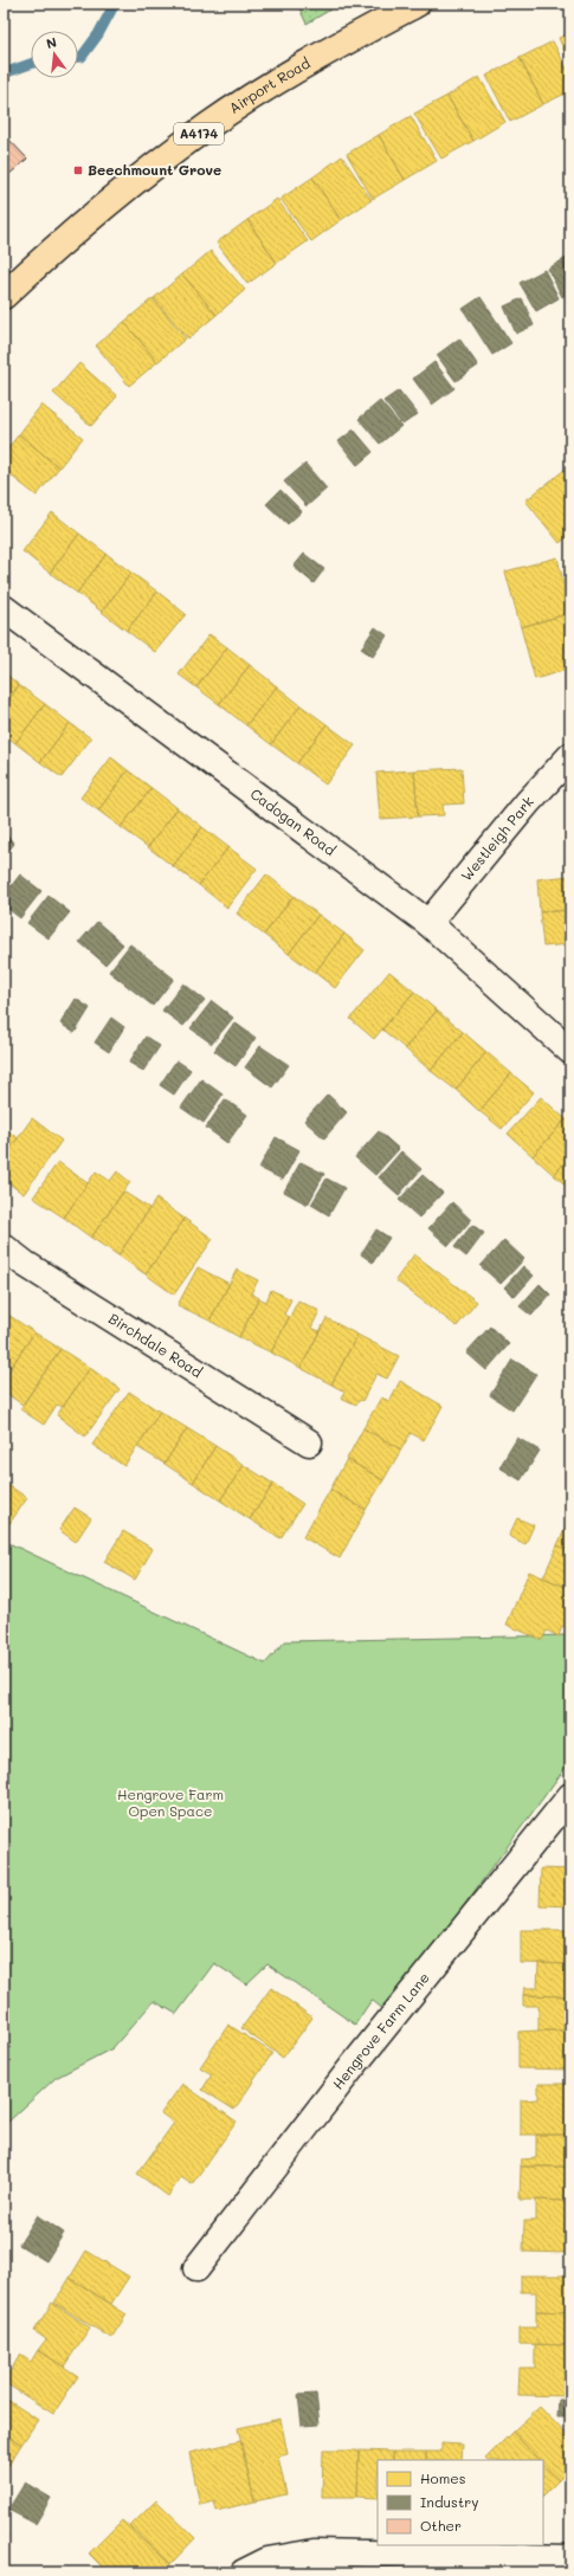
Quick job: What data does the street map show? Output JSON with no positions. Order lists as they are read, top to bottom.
{
  "streets": {
    "highway": ["Airport Road", "A4174"],
    "street": [
      "Cadogan Road",
      "Westleigh Park",
      "Birchdale Road",
      "Hengrove Farm Lane"
    ]
  },
  "crossings": [
    ["Cadogan Road", "Westleigh Park"]
  ],
  "parks": ["Hengrove Farm Open Space"],
  "places": {
    "transit": ["Beechmount Grove"]
  },
  "legend": ["Homes", "Industry", "Other"],
  "north": "top"
}
